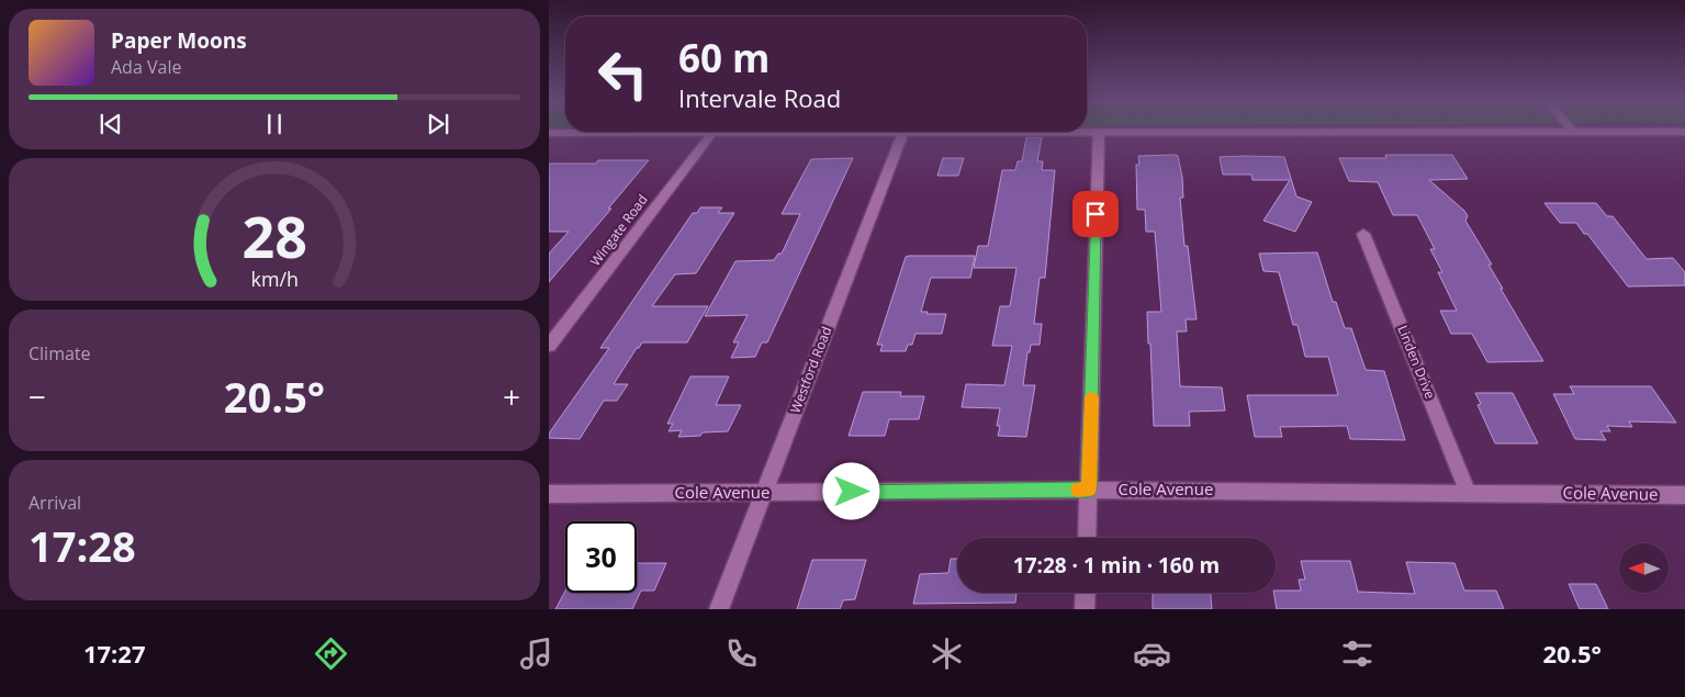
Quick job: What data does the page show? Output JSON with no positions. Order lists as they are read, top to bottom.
{
  "streets": {
    "street": [
      "Wingate Road",
      "Linden Drive",
      "Westford Road",
      "Cole Avenue"
    ]
  },
  "crossings": [
    ["Linden Drive", "Cole Avenue"],
    ["Westford Road", "Cole Avenue"]
  ],
  "north": "left",
  "page": {
    "turn": ["60 m", "Intervale Road"],
    "song": ["Paper Moons", "Ada Vale"],
    "tile": [
      "Climate",
      ["Arrival", "17:28"]
    ],
    "heat": ["−", "20.5°", "+"],
    "limit": "30",
    "trip": "17:28 · 1 min · 160 m",
    "tabs": ["17:27", "20.5°"],
    "gauge": ["28", "km/h"]
  }
}
